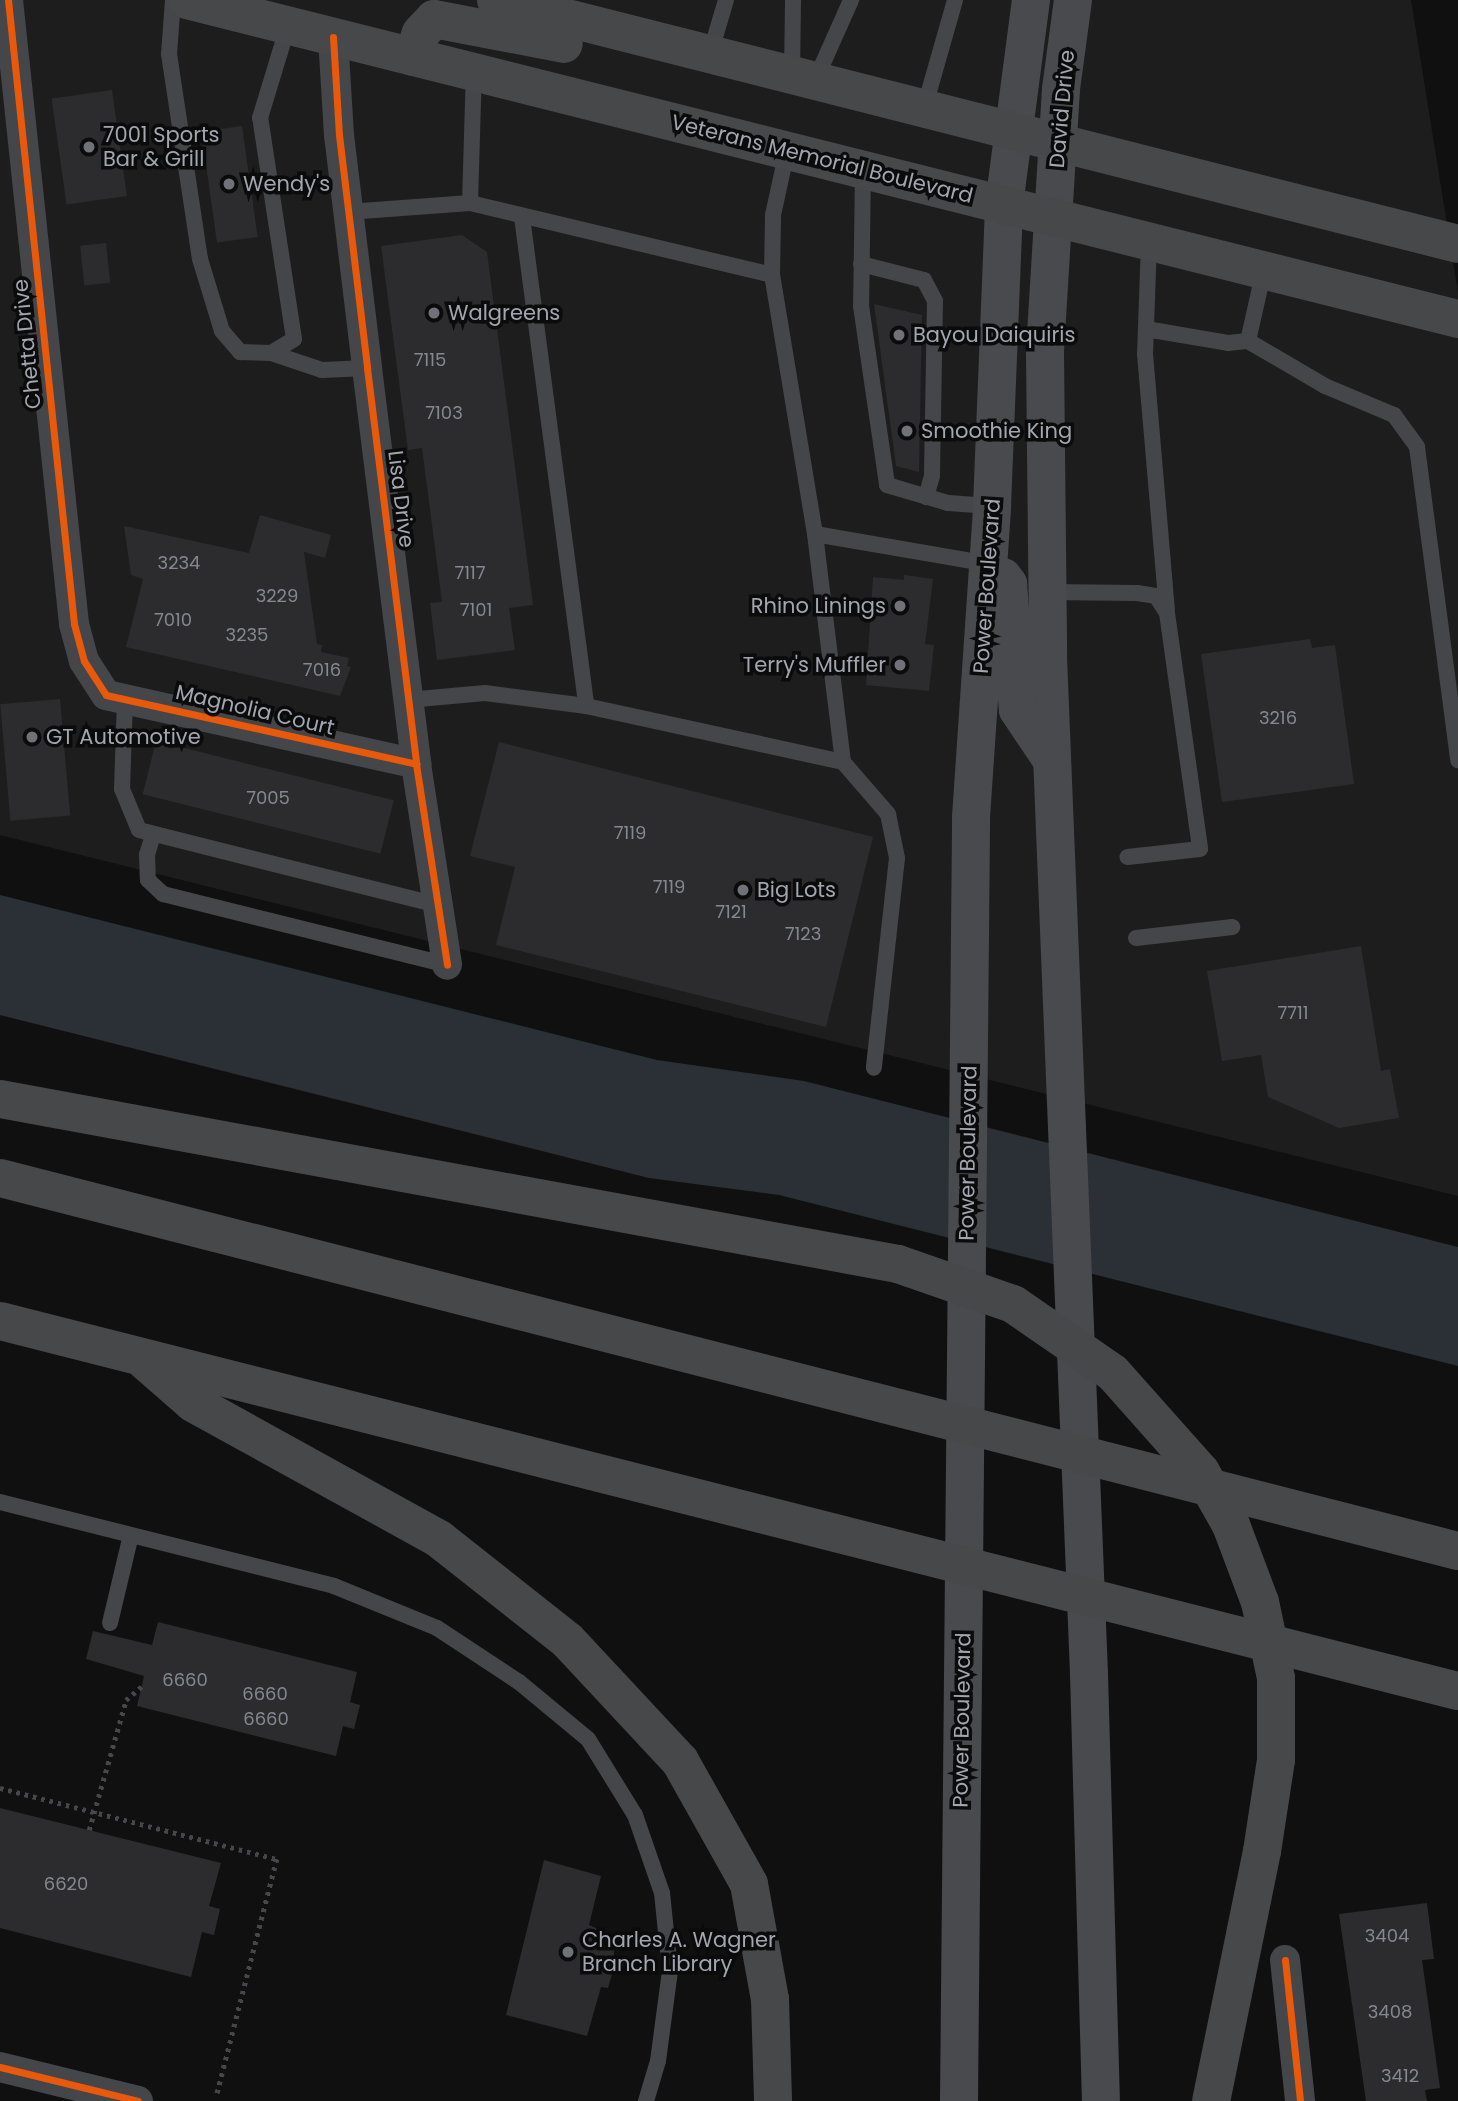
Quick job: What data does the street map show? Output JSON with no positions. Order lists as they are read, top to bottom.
{
  "streets": {
    "main road": ["David Drive", "Veterans Memorial Boulevard", "Power Boulevard"],
    "street": ["Chetta Drive", "Lisa Drive", "Magnolia Court"]
  },
  "crossings": [
    ["David Drive", "Veterans Memorial Boulevard"],
    ["David Drive", "Power Boulevard"],
    ["Veterans Memorial Boulevard", "Lisa Drive"],
    ["Veterans Memorial Boulevard", "Power Boulevard"],
    ["Chetta Drive", "Magnolia Court"],
    ["Lisa Drive", "Magnolia Court"]
  ],
  "places": [
    "7001 Sports Bar & Grill",
    "Wendy's",
    "Walgreens",
    "Bayou Daiquiris",
    "Smoothie King",
    "Rhino Linings",
    "Terry's Muffler",
    "GT Automotive",
    "Big Lots",
    "Charles A. Wagner Branch Library"
  ],
  "house_numbers": [
    "7115",
    "7103",
    "3234",
    "7117",
    "3229",
    "7101",
    "7010",
    "3235",
    "7016",
    "3216",
    "7005",
    "7119",
    "7119",
    "7121",
    "7123",
    "7711",
    "6660",
    "6660",
    "6660",
    "6620",
    "3404",
    "3408",
    "3412"
  ]
}
